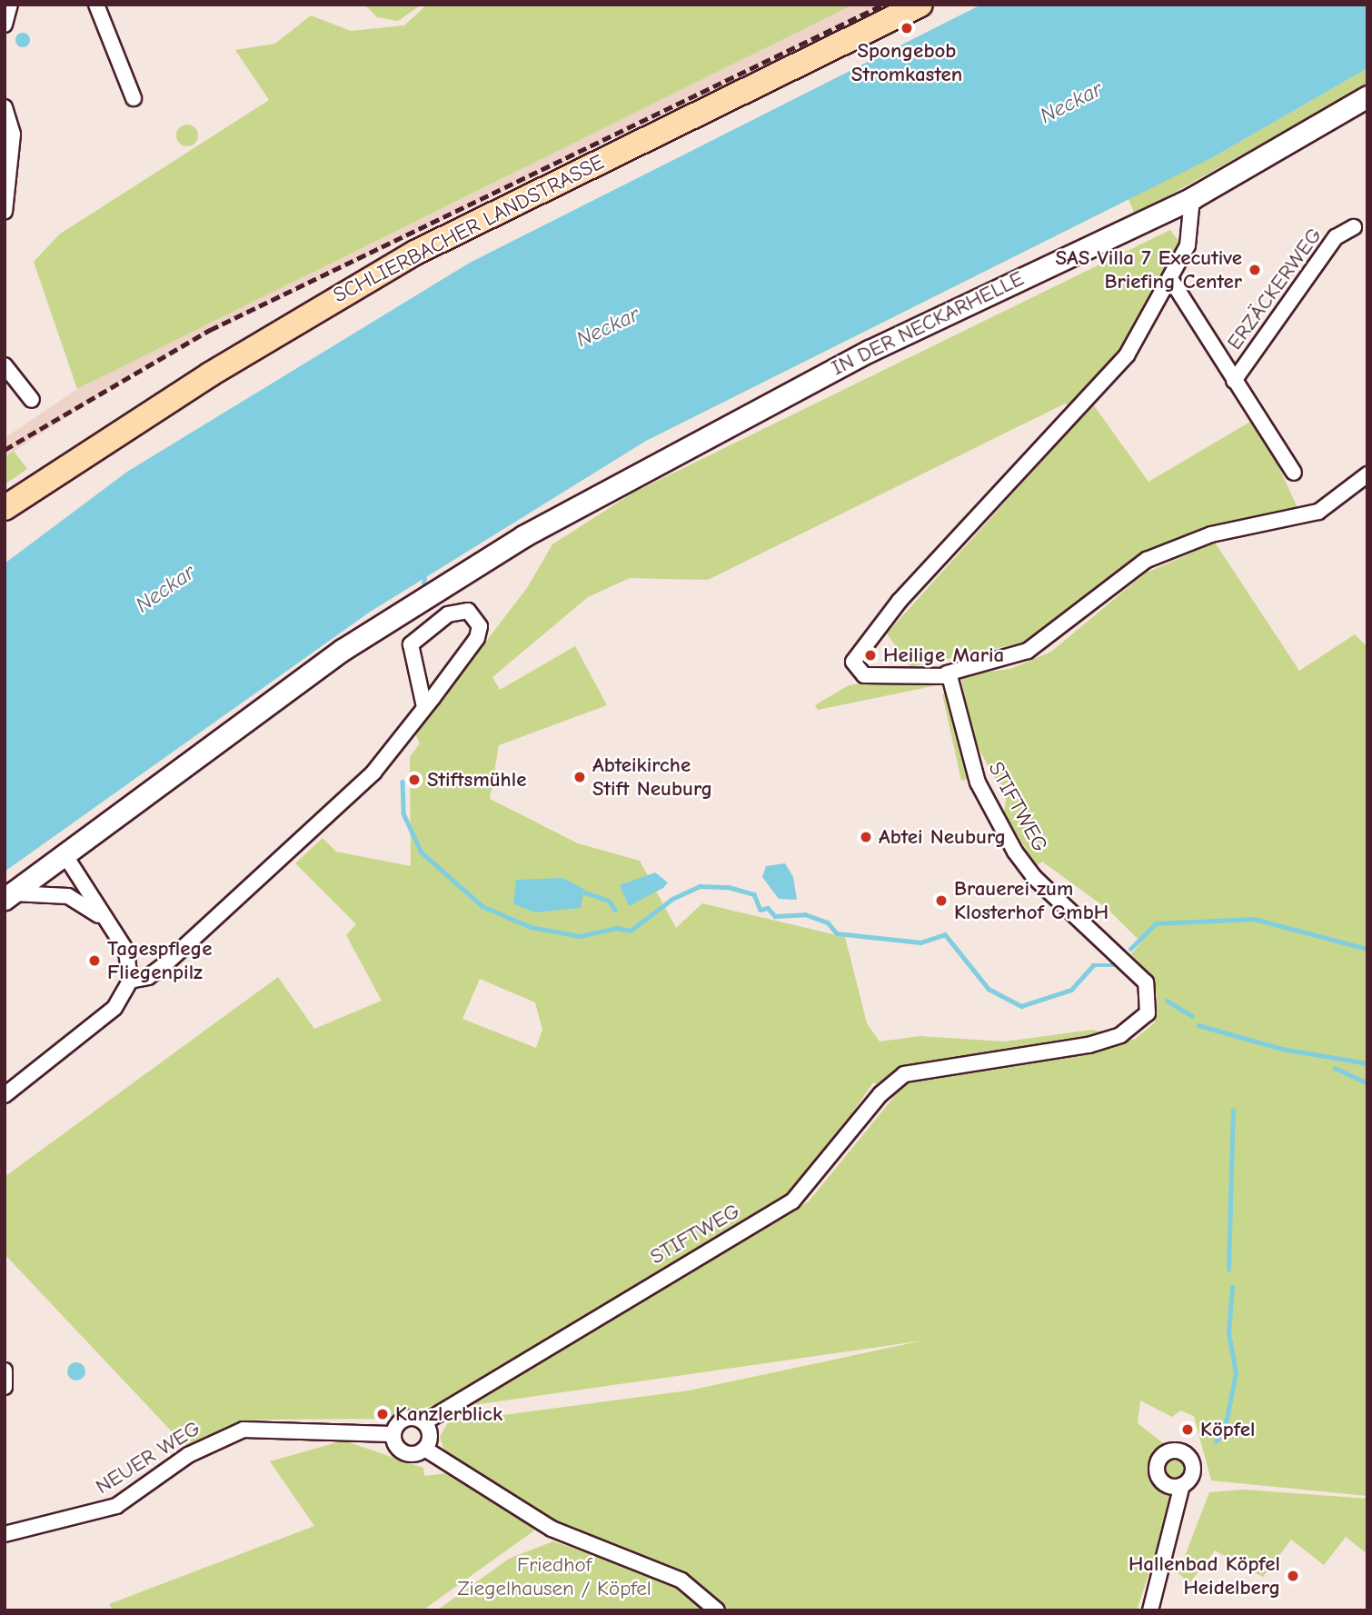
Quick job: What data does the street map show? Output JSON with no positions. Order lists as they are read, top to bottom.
{
  "streets": {
    "main road": ["SCHLIERBACHER LANDSTRASSE", "IN DER NECKARHELLE"],
    "street": ["ERZÄCKERWEG", "STIFTWEG", "NEUER WEG"]
  },
  "crossings": [
    ["STIFTWEG", "NEUER WEG"]
  ],
  "water": ["Neckar"],
  "parks": ["Friedhof Ziegelhausen / Köpfel"],
  "places": [
    "Spongebob Stromkasten",
    "SAS Villa 7 Executive Briefing Center",
    "Heilige Maria",
    "Abteikirche Stift Neuburg",
    "Stiftsmühle",
    "Abtei Neuburg",
    "Brauerei zum Klosterhof GmbH",
    "Tagespflege Fliegenpilz",
    "Kanzlerblick",
    "Köpfel",
    "Hallenbad Köpfel Heidelberg"
  ]
}
